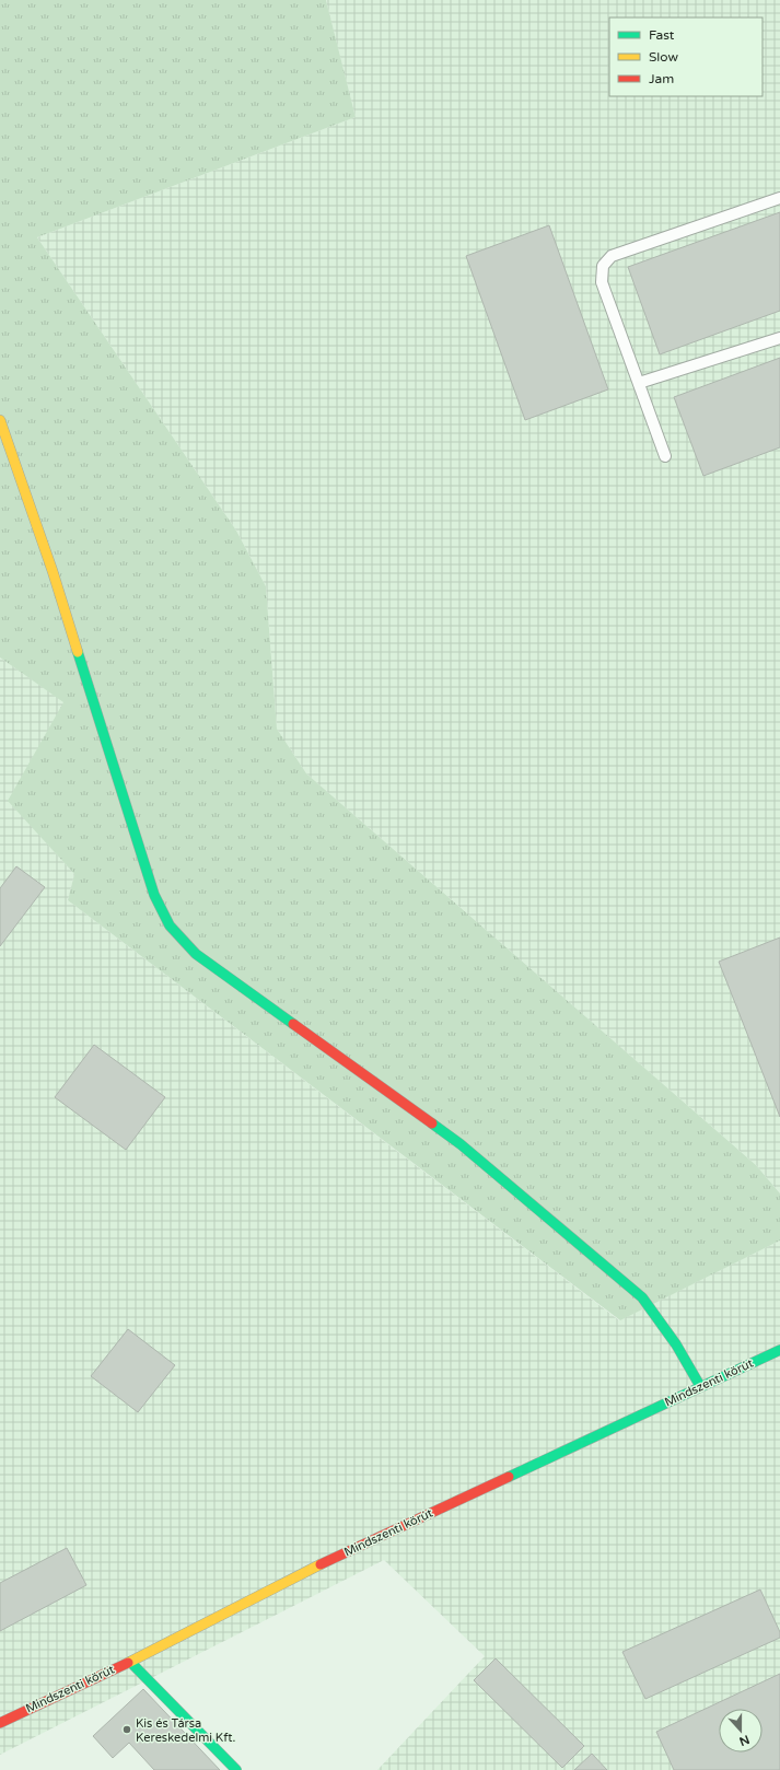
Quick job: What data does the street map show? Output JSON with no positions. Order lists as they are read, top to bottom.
{
  "streets": {
    "street": ["Mindszenti körút"]
  },
  "places": ["Kis és Társa Kereskedelmi Kft."],
  "legend": ["Fast", "Slow", "Jam"],
  "north": "bottom"
}
